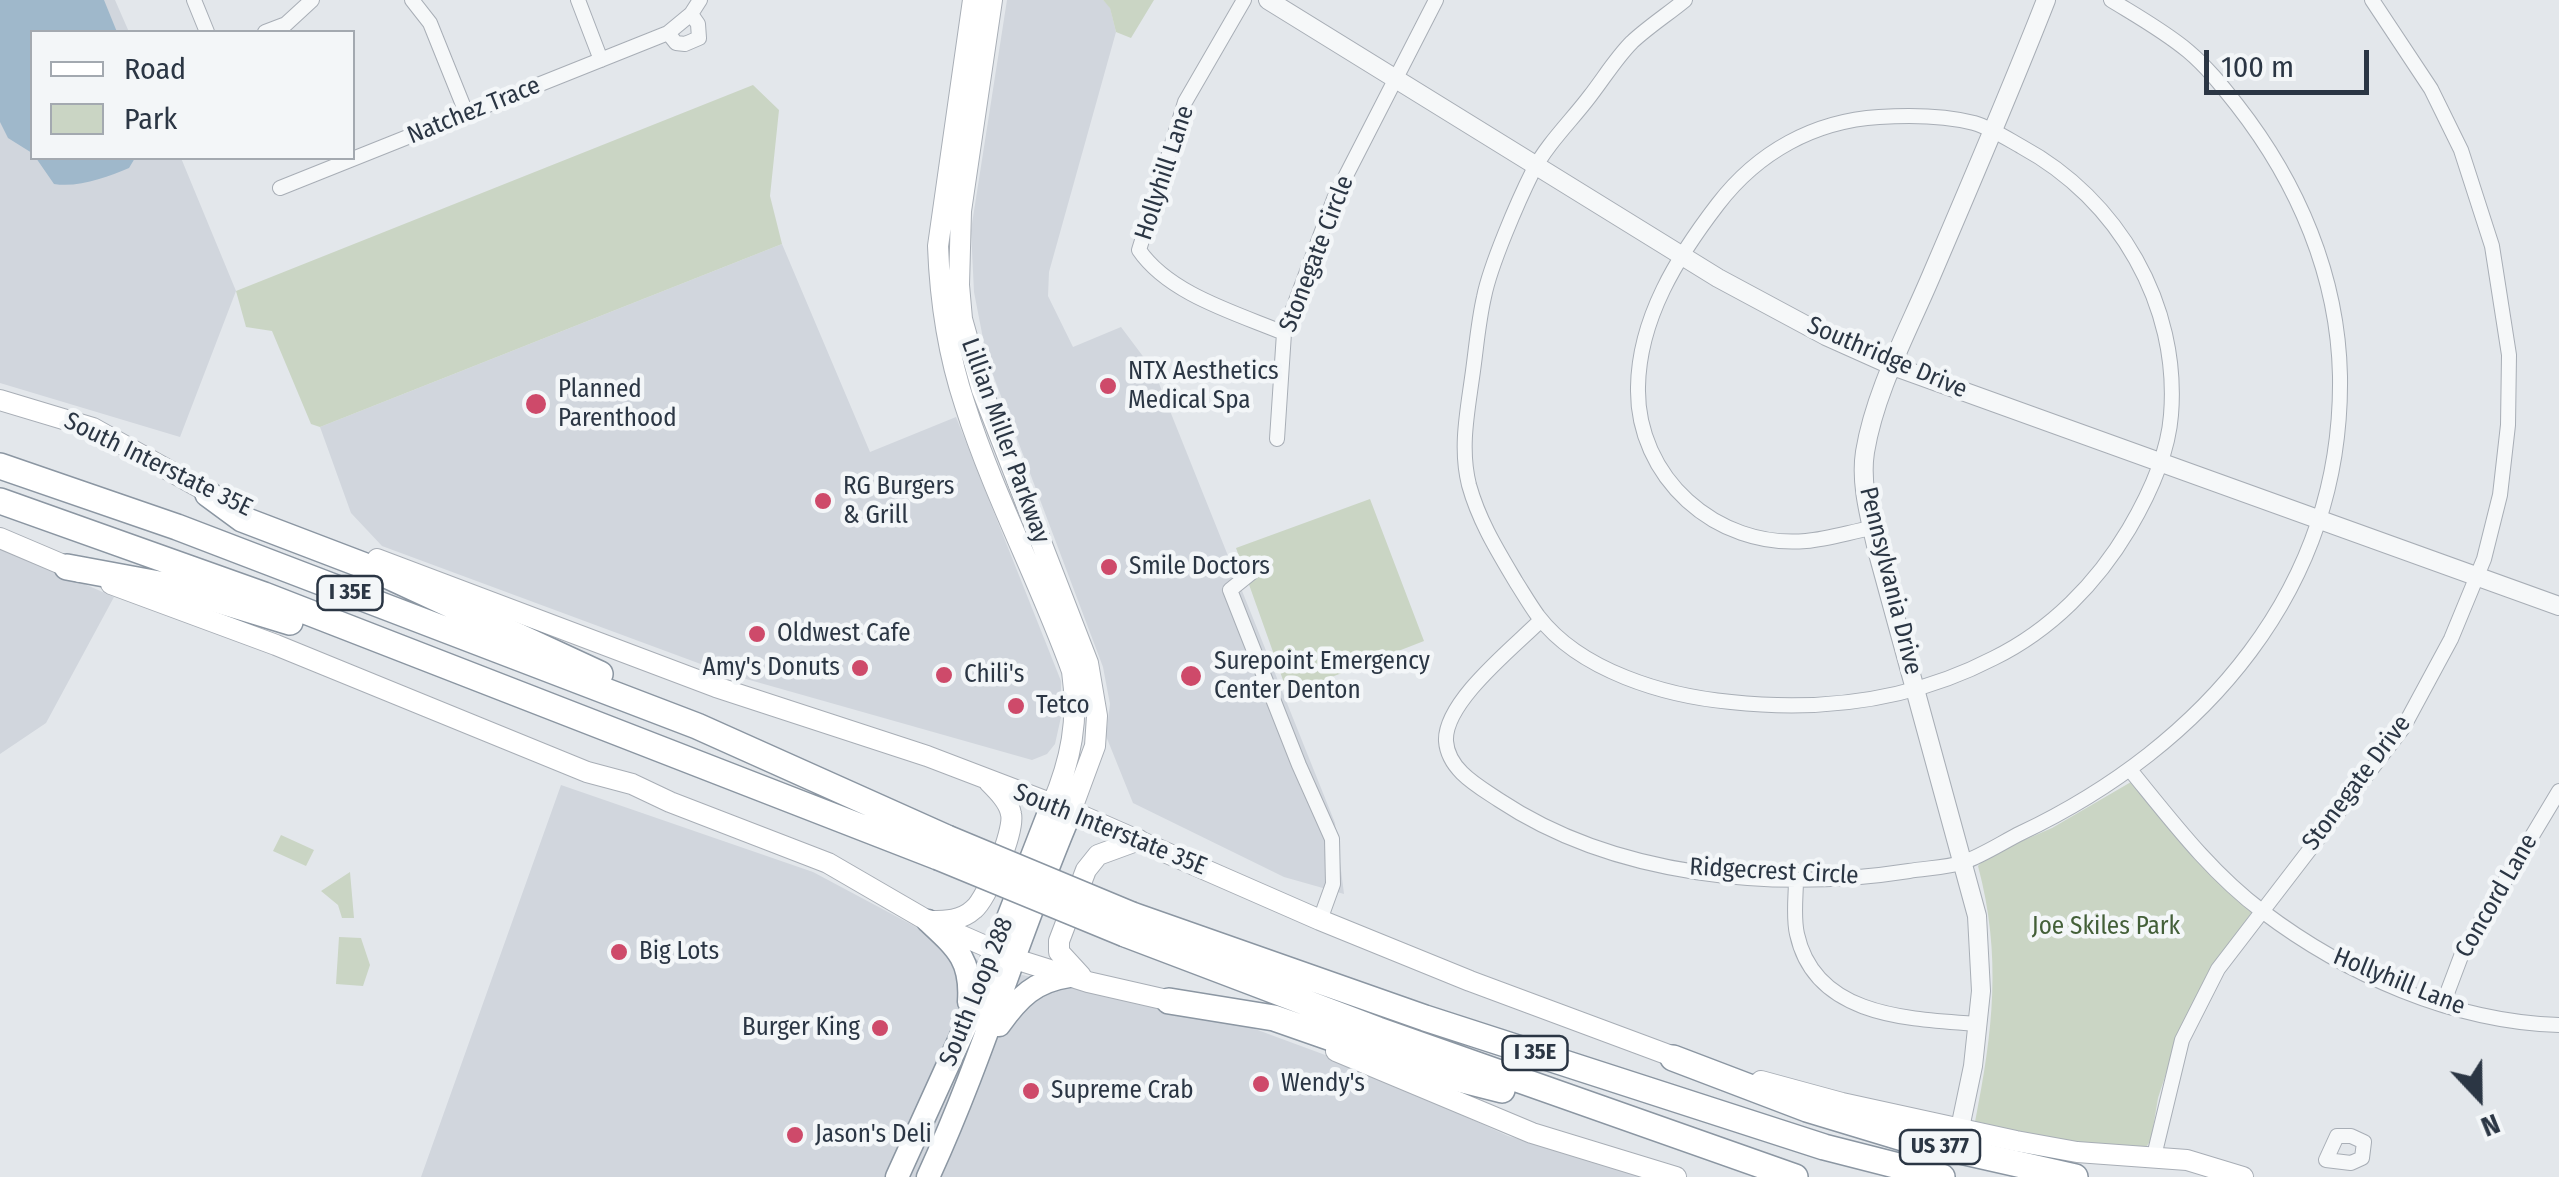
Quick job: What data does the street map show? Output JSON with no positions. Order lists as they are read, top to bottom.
{
  "streets": {
    "highway": ["I 35E", "South Loop 288", "US 377"],
    "main road": ["Lillian Miller Parkway", "South Interstate 35E"],
    "street": [
      "Natchez Trace",
      "Hollyhill Lane",
      "Stonegate Circle",
      "Southridge Drive",
      "Pennsylvania Drive",
      "Stonegate Drive",
      "Ridgecrest Circle",
      "Concord Lane"
    ]
  },
  "crossings": [
    ["Hollyhill Lane", "Stonegate Circle"],
    ["Hollyhill Lane", "Stonegate Drive"],
    ["Hollyhill Lane", "Ridgecrest Circle"],
    ["Hollyhill Lane", "Concord Lane"],
    ["Stonegate Circle", "Southridge Drive"],
    ["Southridge Drive", "Pennsylvania Drive"],
    ["Southridge Drive", "Stonegate Drive"],
    ["Southridge Drive", "Ridgecrest Circle"],
    ["Lillian Miller Parkway", "South Interstate 35E"],
    ["Lillian Miller Parkway", "South Loop 288"],
    ["South Interstate 35E", "Pennsylvania Drive"],
    ["South Interstate 35E", "Stonegate Drive"],
    ["South Interstate 35E", "South Loop 288"],
    ["South Interstate 35E", "US 377"],
    ["Pennsylvania Drive", "Ridgecrest Circle"]
  ],
  "parks": ["Joe Skiles Park"],
  "places": [
    "NTX Aesthetics Medical Spa",
    "Planned Parenthood",
    "RG Burgers & Grill",
    "Smile Doctors",
    "Oldwest Cafe",
    "Amy's Donuts",
    "Chili's",
    "Surepoint Emergency Center Denton",
    "Tetco",
    "Big Lots",
    "Burger King",
    "Wendy's",
    "Supreme Crab",
    "Jason's Deli"
  ],
  "legend": ["Road", "Park"],
  "scale_bar": "100 m",
  "north": "bottom"
}
